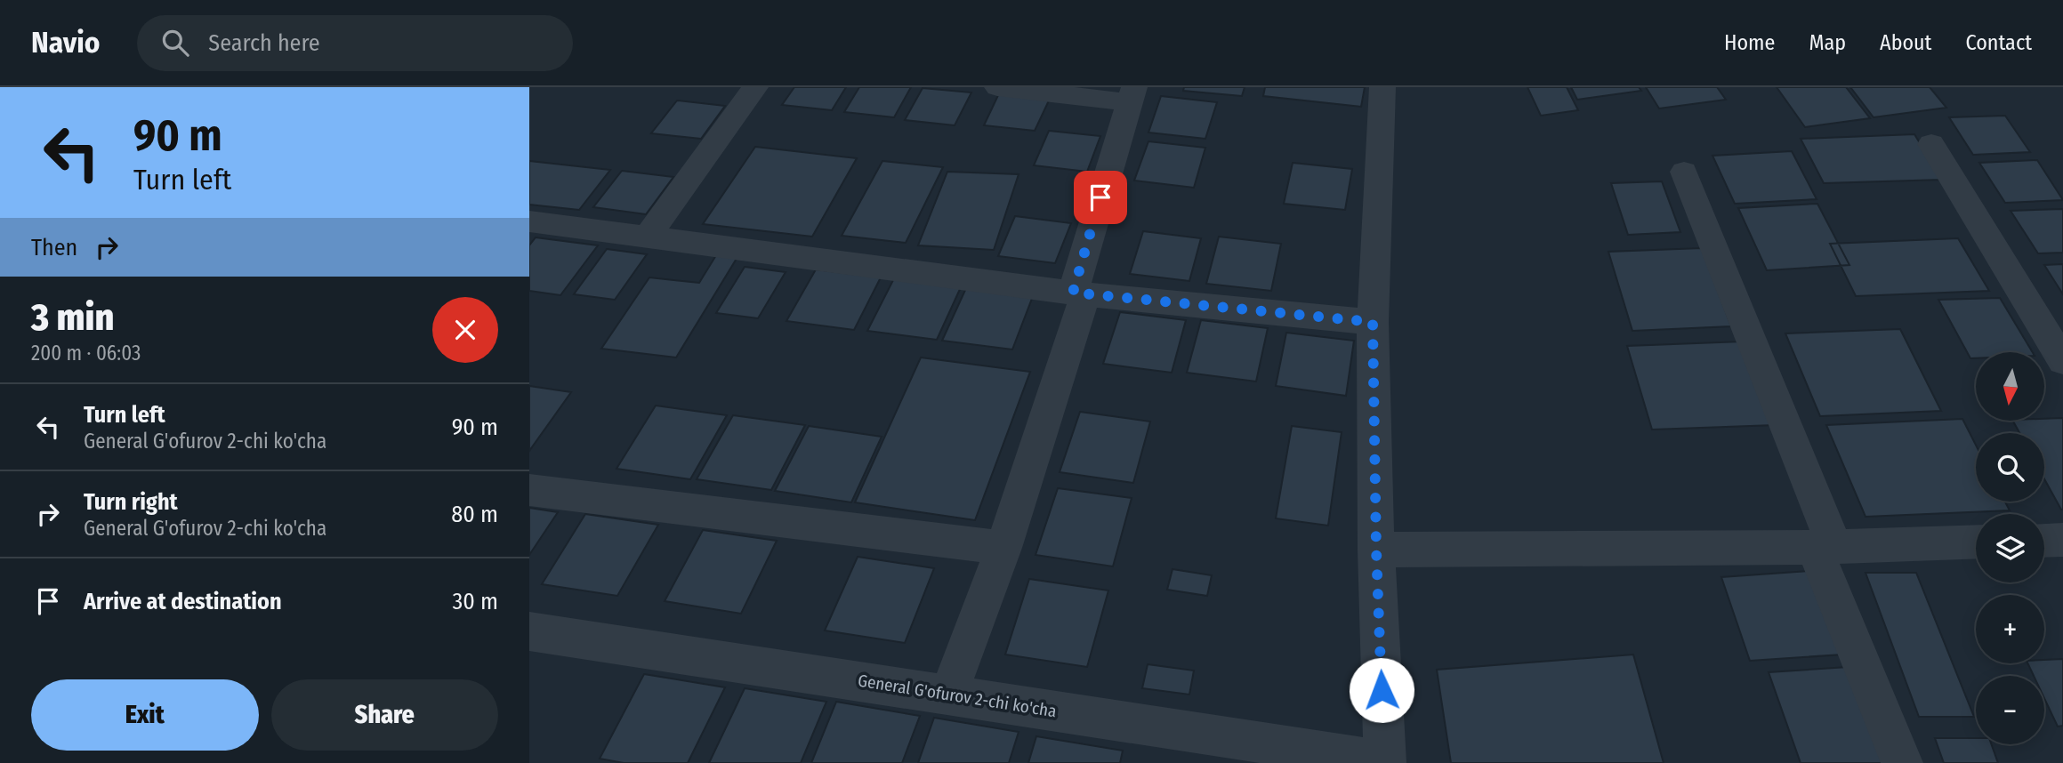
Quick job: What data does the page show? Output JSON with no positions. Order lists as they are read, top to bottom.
{
  "streets": {
    "street": ["General G'ofurov 2-chi ko'cha"]
  },
  "north": "bottom",
  "page": {
    "header": "Navio",
    "search": "Search here",
    "nav": [
      "Home",
      "Map",
      "About",
      "Contact"
    ],
    "turn": ["90 m", "Turn left"],
    "then": "Then",
    "heading": ["3 min", "200 m · 06:03"],
    "map_buttons": ["+", "−"],
    "list": [
      {
        "name": "Turn left",
        "note": "General G'ofurov 2-chi ko'cha",
        "value": "90 m"
      },
      {
        "name": "Turn right",
        "note": "General G'ofurov 2-chi ko'cha",
        "value": "80 m"
      },
      {
        "name": "Arrive at destination",
        "value": "30 m"
      }
    ],
    "buttons": ["Exit", "Share"]
  }
}
